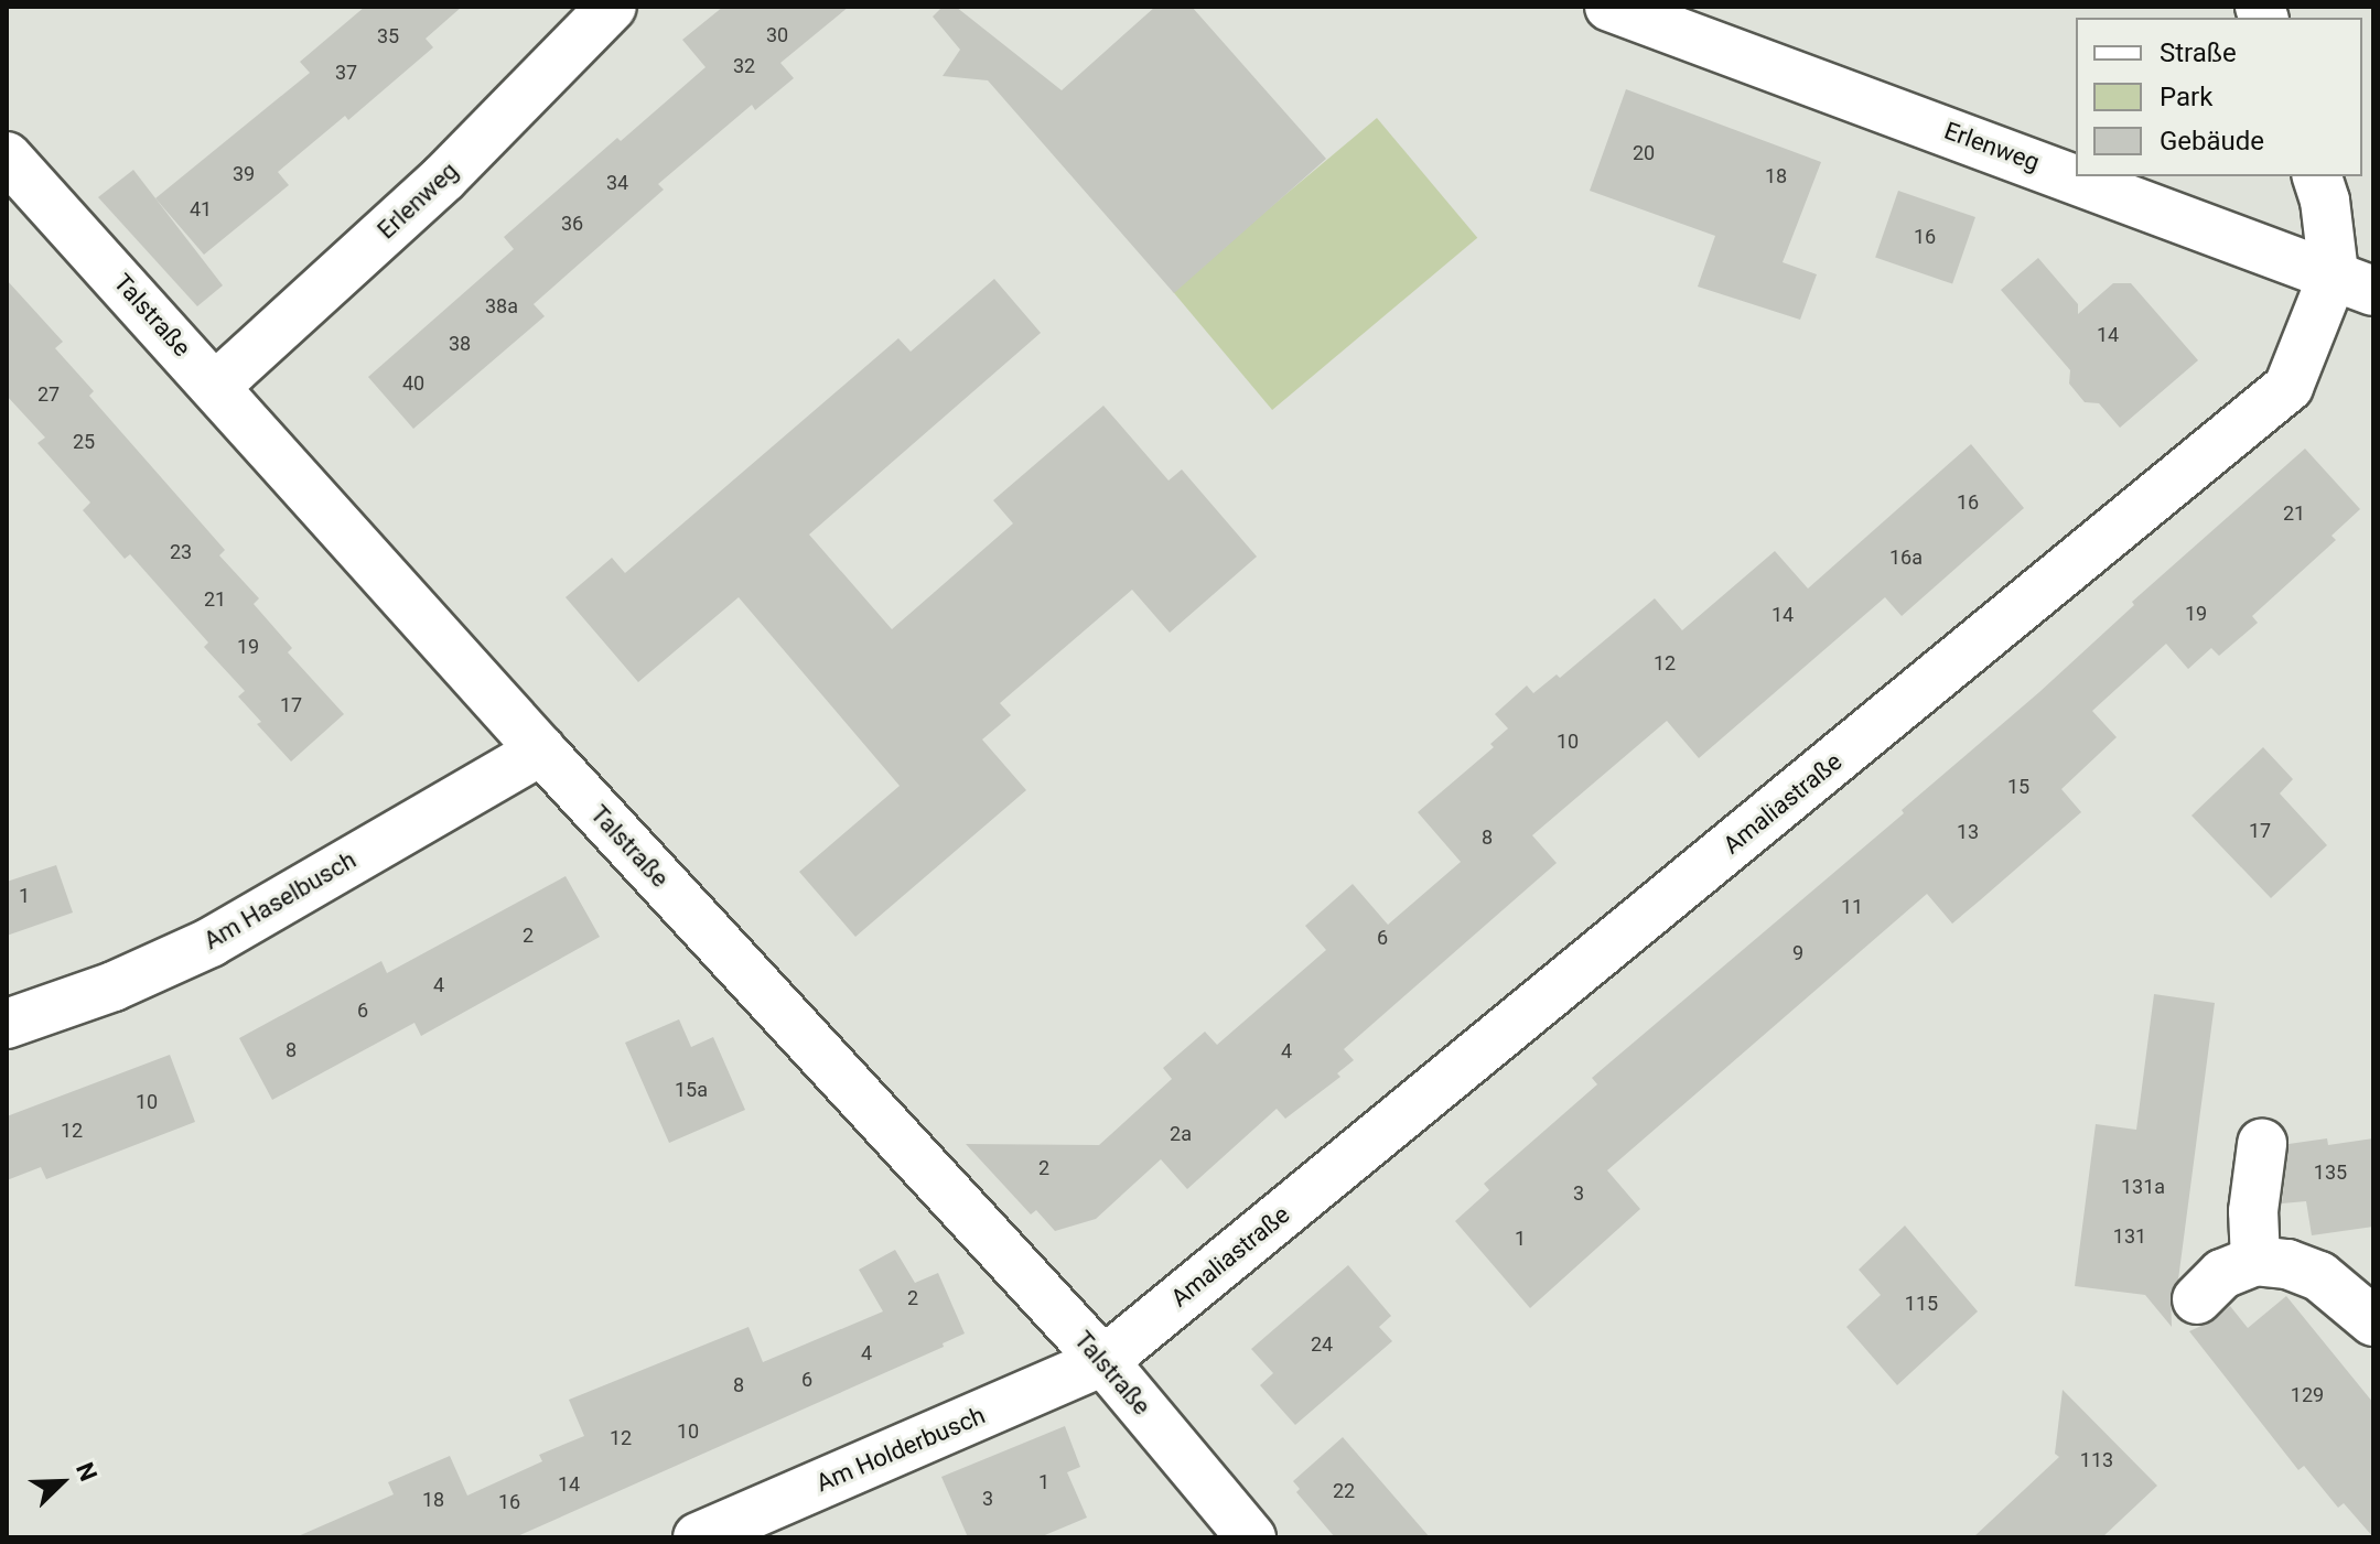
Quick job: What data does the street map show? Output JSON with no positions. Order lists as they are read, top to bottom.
{
  "streets": {
    "street": [
      "Erlenweg",
      "Talstraße",
      "Amaliastraße",
      "Am Haselbusch",
      "Am Holderbusch"
    ]
  },
  "crossings": [
    ["Erlenweg", "Talstraße"],
    ["Erlenweg", "Amaliastraße"],
    ["Talstraße", "Amaliastraße"],
    ["Talstraße", "Am Haselbusch"],
    ["Talstraße", "Am Holderbusch"],
    ["Amaliastraße", "Am Holderbusch"]
  ],
  "house_numbers": [
    "30",
    "35",
    "32",
    "37",
    "20",
    "39",
    "18",
    "34",
    "41",
    "36",
    "16",
    "38a",
    "14",
    "38",
    "40",
    "27",
    "25",
    "16",
    "21",
    "23",
    "16a",
    "21",
    "19",
    "14",
    "19",
    "12",
    "17",
    "10",
    "15",
    "17",
    "13",
    "8",
    "1",
    "11",
    "2",
    "6",
    "9",
    "4",
    "6",
    "8",
    "4",
    "15a",
    "10",
    "12",
    "2a",
    "2",
    "135",
    "131a",
    "3",
    "131",
    "1",
    "2",
    "115",
    "24",
    "4",
    "6",
    "8",
    "129",
    "10",
    "12",
    "113",
    "1",
    "14",
    "22",
    "3",
    "18",
    "16"
  ],
  "legend": ["Straße", "Park", "Gebäude"],
  "north": "top right"
}
